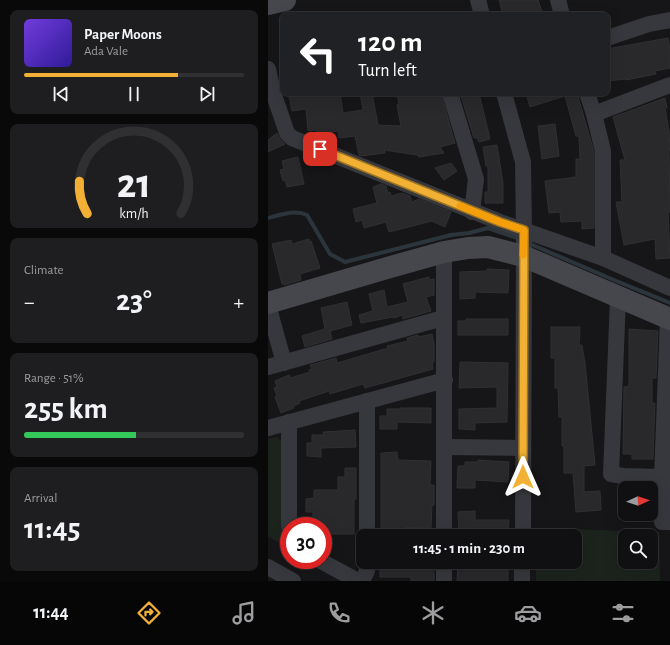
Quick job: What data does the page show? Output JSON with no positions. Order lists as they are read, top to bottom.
{
  "north": "right",
  "page": {
    "turn": ["120 m", "Turn left"],
    "song": ["Paper Moons", "Ada Vale"],
    "tile": [
      "Climate",
      ["Range · 51%", "255 km"],
      ["Arrival", "11:45"]
    ],
    "heat": ["−", "23°", "+"],
    "limit": "30",
    "trip": "11:45 · 1 min · 230 m",
    "tabs": "11:44",
    "gauge": ["21", "km/h"]
  }
}
